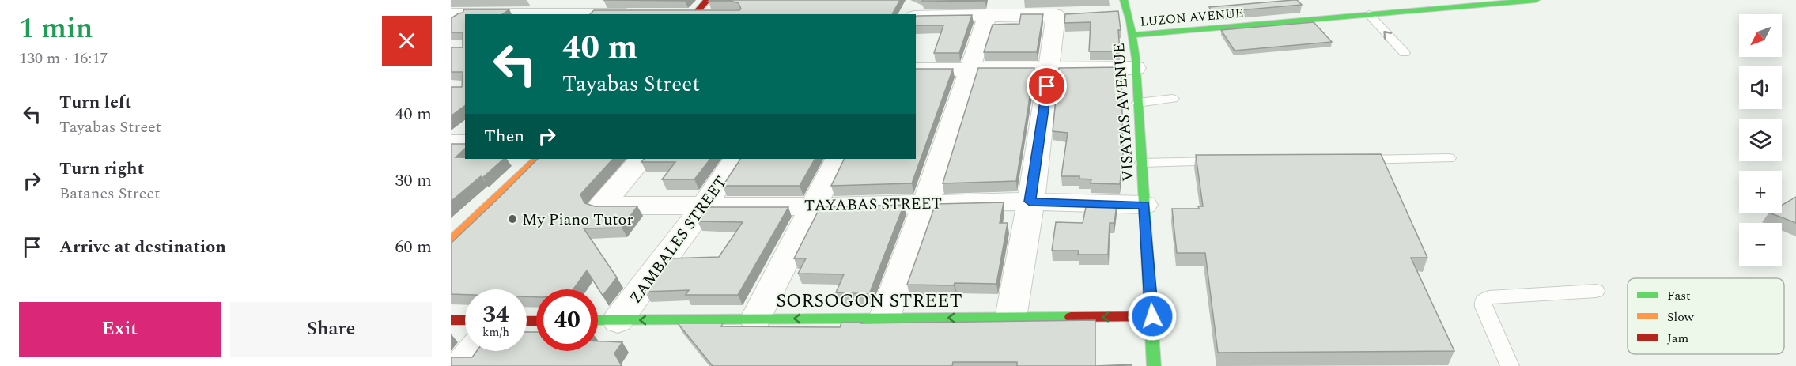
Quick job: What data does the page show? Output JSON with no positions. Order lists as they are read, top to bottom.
{
  "streets": {
    "street": [
      "LUZON AVENUE",
      "VISAYAS AVENUE",
      "TAYABAS STREET",
      "ZAMBALES STREET",
      "SORSOGON STREET"
    ]
  },
  "crossings": [
    ["LUZON AVENUE", "VISAYAS AVENUE"],
    ["VISAYAS AVENUE", "TAYABAS STREET"],
    ["VISAYAS AVENUE", "SORSOGON STREET"],
    ["TAYABAS STREET", "ZAMBALES STREET"],
    ["ZAMBALES STREET", "SORSOGON STREET"]
  ],
  "one_way": ["SORSOGON STREET"],
  "places": ["My Piano Tutor"],
  "legend": ["Fast", "Slow", "Jam"],
  "north": "bottom left",
  "page": {
    "heading": ["1 min", "130 m · 16:17"],
    "map_buttons": ["+", "−"],
    "turn": ["40 m", "Tayabas Street"],
    "list": [
      {
        "name": "Turn left",
        "note": "Tayabas Street",
        "value": "40 m"
      },
      {
        "name": "Turn right",
        "note": "Batanes Street",
        "value": "30 m"
      },
      {
        "name": "Arrive at destination",
        "value": "60 m"
      }
    ],
    "then": "Then",
    "speed": "34 km/h",
    "limit": "40",
    "buttons": ["Exit", "Share"]
  }
}
